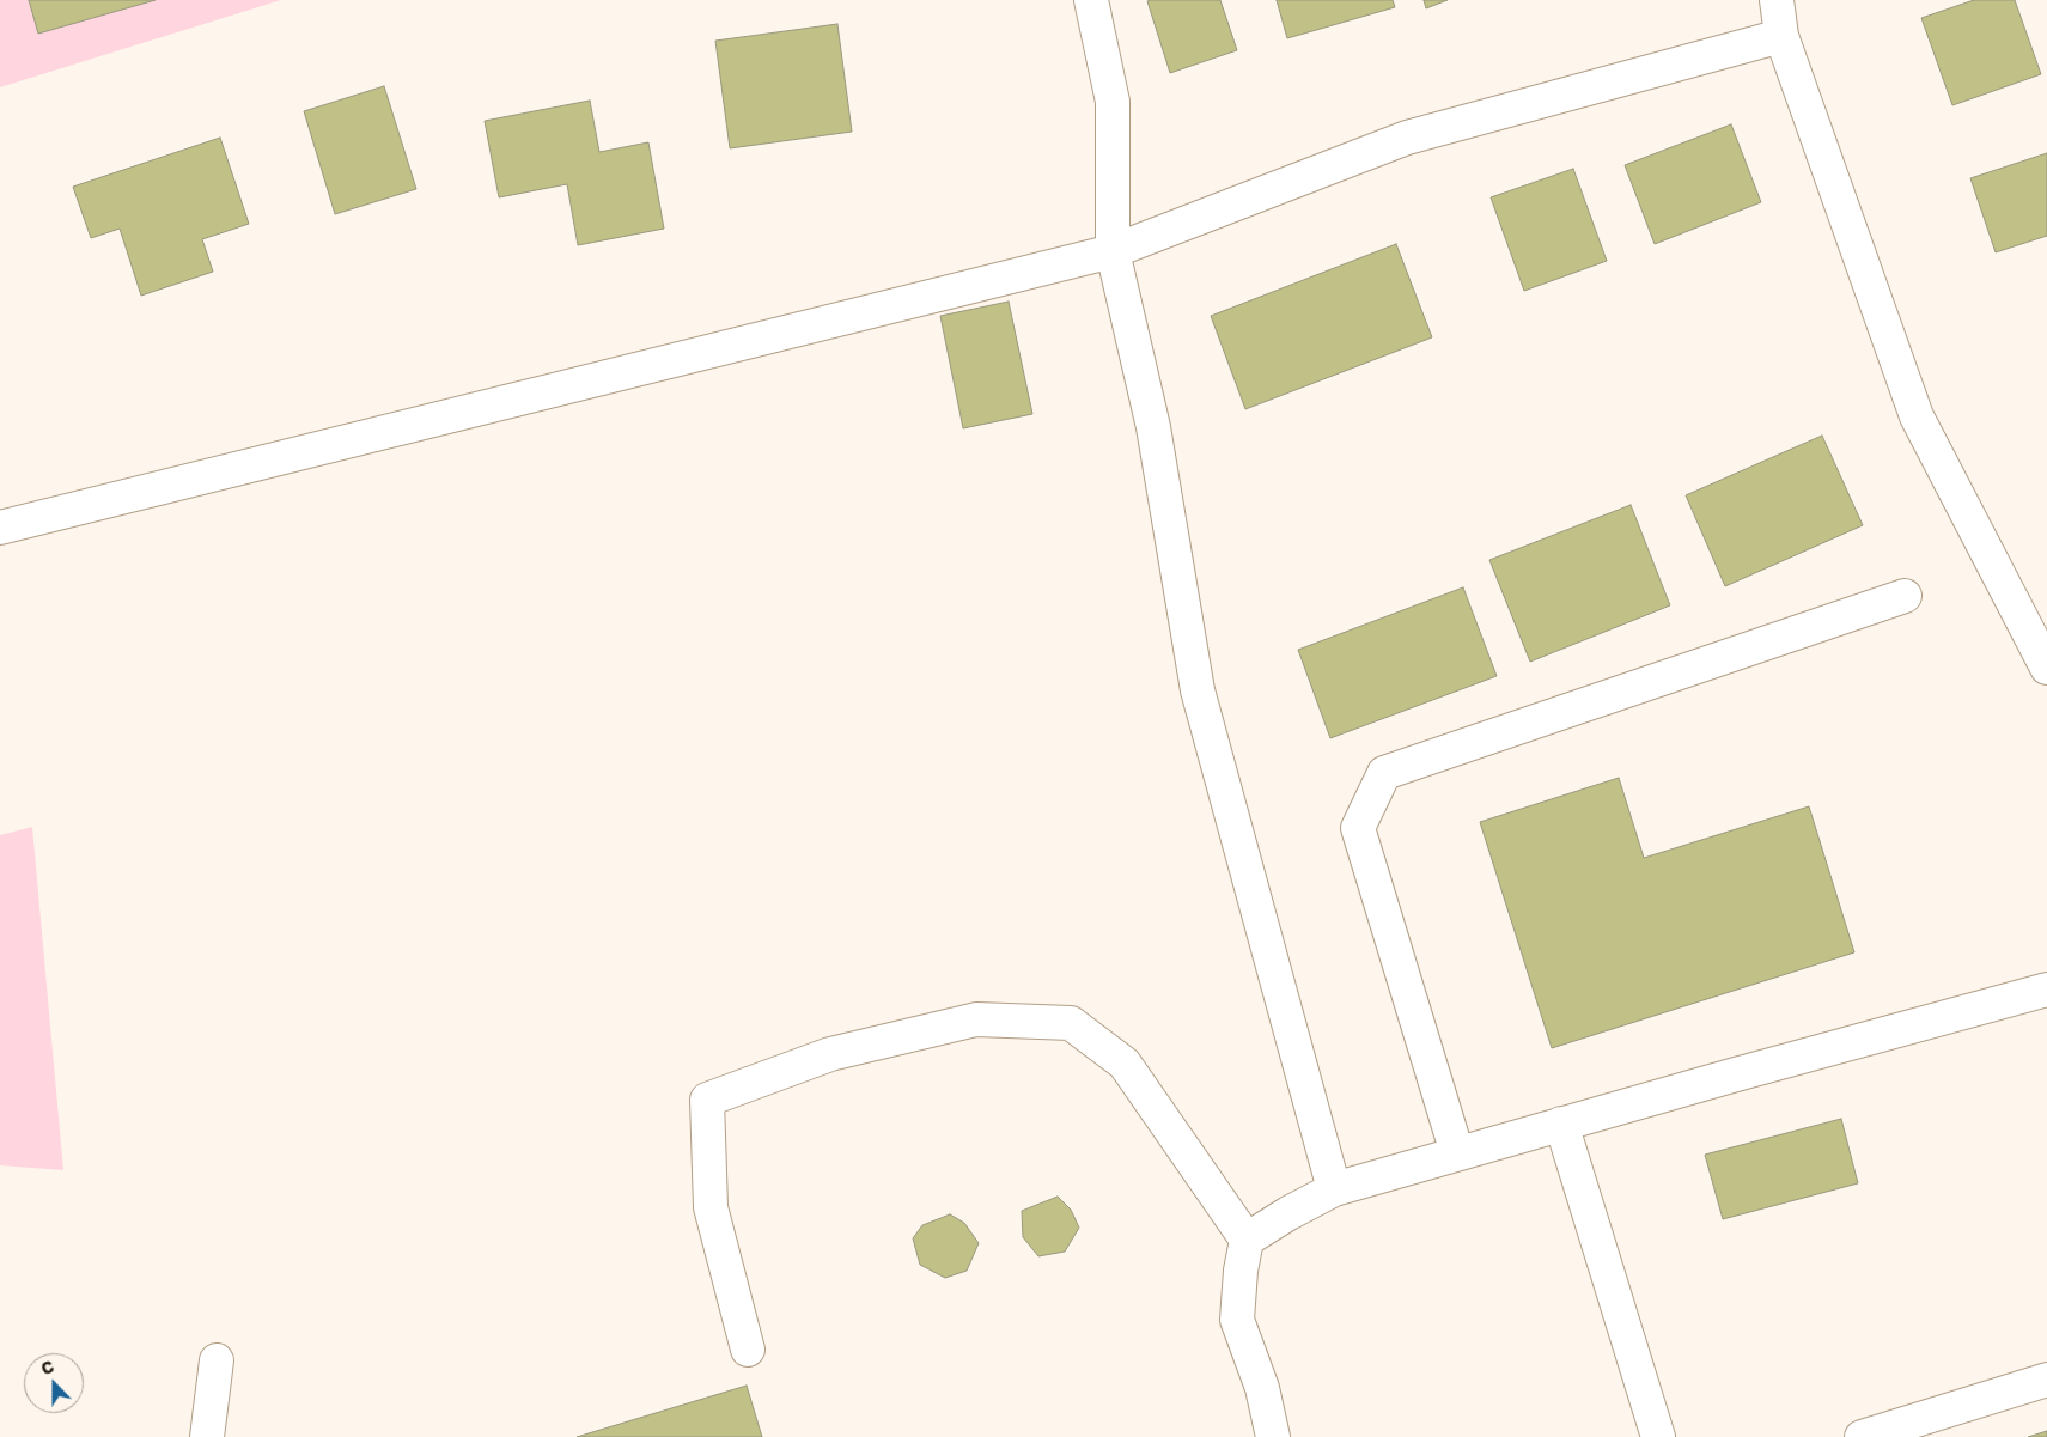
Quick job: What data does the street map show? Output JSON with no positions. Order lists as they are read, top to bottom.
{
  "north": "top"
}
